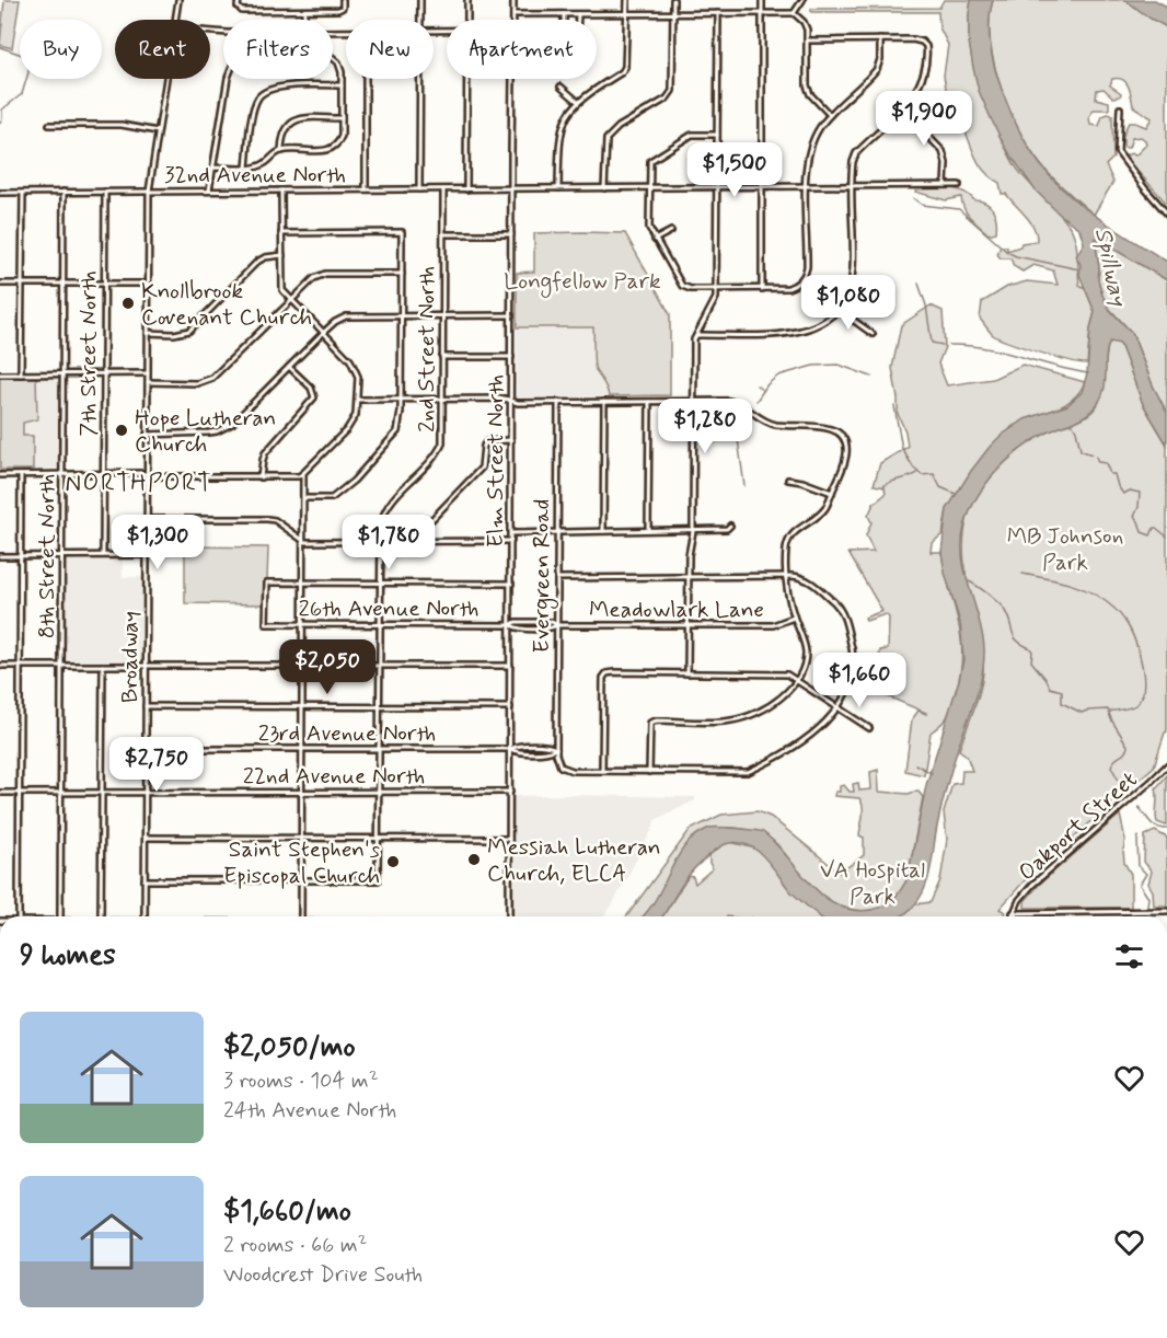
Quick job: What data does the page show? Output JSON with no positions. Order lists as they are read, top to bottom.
{
  "streets": {
    "street": [
      "32nd Avenue North",
      "2nd Street North",
      "7th Street North",
      "Elm Street North",
      "8th Street North",
      "Evergreen Road",
      "26th Avenue North",
      "Meadowlark Lane",
      "Broadway",
      "23rd Avenue North",
      "22nd Avenue North",
      "Oakport Street"
    ]
  },
  "crossings": [
    ["32nd Avenue North", "2nd Street North"],
    ["32nd Avenue North", "7th Street North"],
    ["32nd Avenue North", "Elm Street North"],
    ["32nd Avenue North", "8th Street North"],
    ["32nd Avenue North", "Broadway"],
    ["2nd Street North", "26th Avenue North"],
    ["2nd Street North", "23rd Avenue North"],
    ["2nd Street North", "22nd Avenue North"],
    ["Elm Street North", "26th Avenue North"],
    ["Elm Street North", "Meadowlark Lane"],
    ["Elm Street North", "23rd Avenue North"],
    ["Elm Street North", "22nd Avenue North"],
    ["8th Street North", "22nd Avenue North"],
    ["Evergreen Road", "Meadowlark Lane"],
    ["Evergreen Road", "23rd Avenue North"],
    ["26th Avenue North", "Meadowlark Lane"],
    ["Broadway", "23rd Avenue North"],
    ["Broadway", "22nd Avenue North"]
  ],
  "districts": ["NORTHPORT"],
  "water": ["Spillway"],
  "parks": ["Longfellow Park", "MB Johnson Park", "VA Hospital Park"],
  "places": [
    "Knollbrook Covenant Church",
    "Hope Lutheran Church",
    "Messiah Lutheran Church, ELCA",
    "Saint Stephen's Episcopal Church"
  ],
  "page": {
    "chip": [
      "Buy",
      "Rent",
      "Filters",
      "New",
      "Apartment"
    ],
    "price": [
      "$1,900",
      "$1,500",
      "$1,080",
      "$1,280",
      "$1,300",
      "$1,780",
      "$2,050",
      "$1,660",
      "$2,750"
    ],
    "heading": "9 homes",
    "list": [
      {
        "name": "$2,050/mo",
        "note": "3 rooms · 104 m² · 24th Avenue North"
      },
      {
        "name": "$1,660/mo",
        "note": "2 rooms · 66 m² · Woodcrest Drive South"
      }
    ]
  }
}
